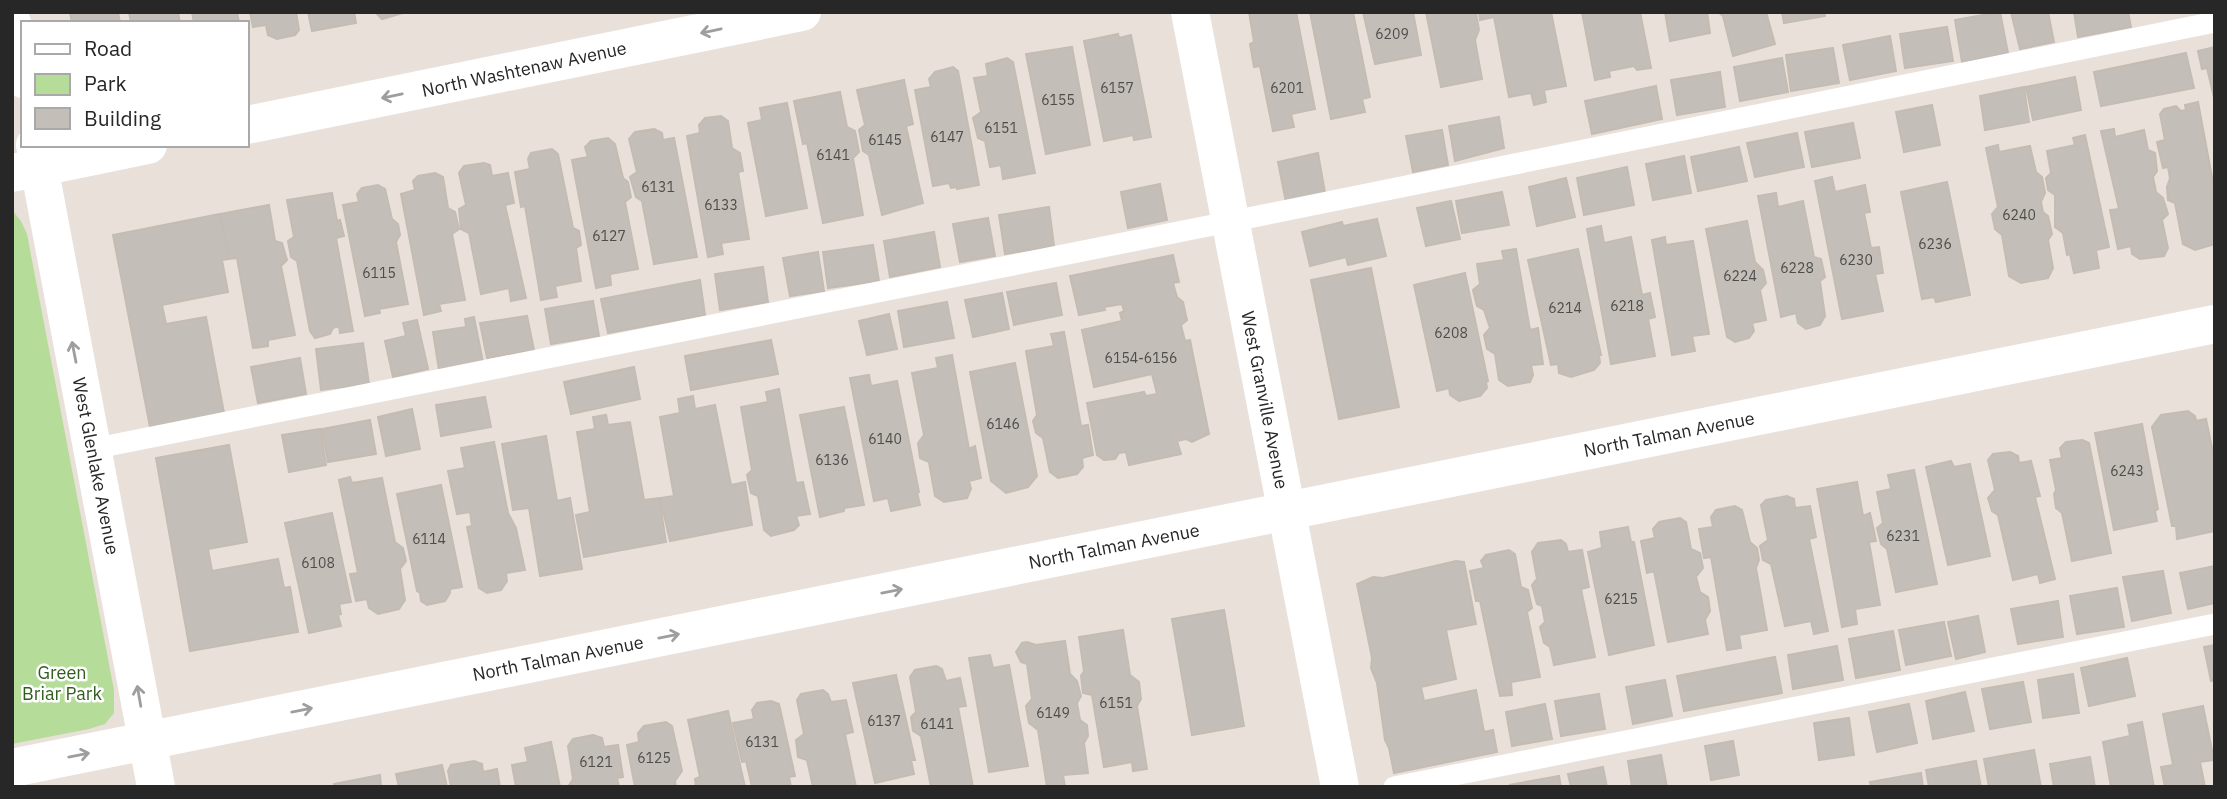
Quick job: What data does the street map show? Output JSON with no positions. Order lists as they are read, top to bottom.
{
  "streets": {
    "street": [
      "North Washtenaw Avenue",
      "West Granville Avenue",
      "North Talman Avenue",
      "West Glenlake Avenue"
    ]
  },
  "crossings": [
    ["West Granville Avenue", "North Talman Avenue"],
    ["North Talman Avenue", "West Glenlake Avenue"]
  ],
  "one_way": ["North Washtenaw Avenue", "North Talman Avenue", "West Glenlake Avenue"],
  "parks": ["Green Briar Park"],
  "house_numbers": [
    "6209",
    "6157",
    "6201",
    "6155",
    "6151",
    "6147",
    "6145",
    "6141",
    "6131",
    "6133",
    "6240",
    "6127",
    "6236",
    "6230",
    "6228",
    "6115",
    "6224",
    "6218",
    "6214",
    "6208",
    "6154-6156",
    "6146",
    "6140",
    "6136",
    "6243",
    "6231",
    "6114",
    "6108",
    "6215",
    "6151",
    "6149",
    "6137",
    "6141",
    "6131",
    "6125",
    "6121"
  ],
  "legend": ["Road", "Park", "Building"]
}
